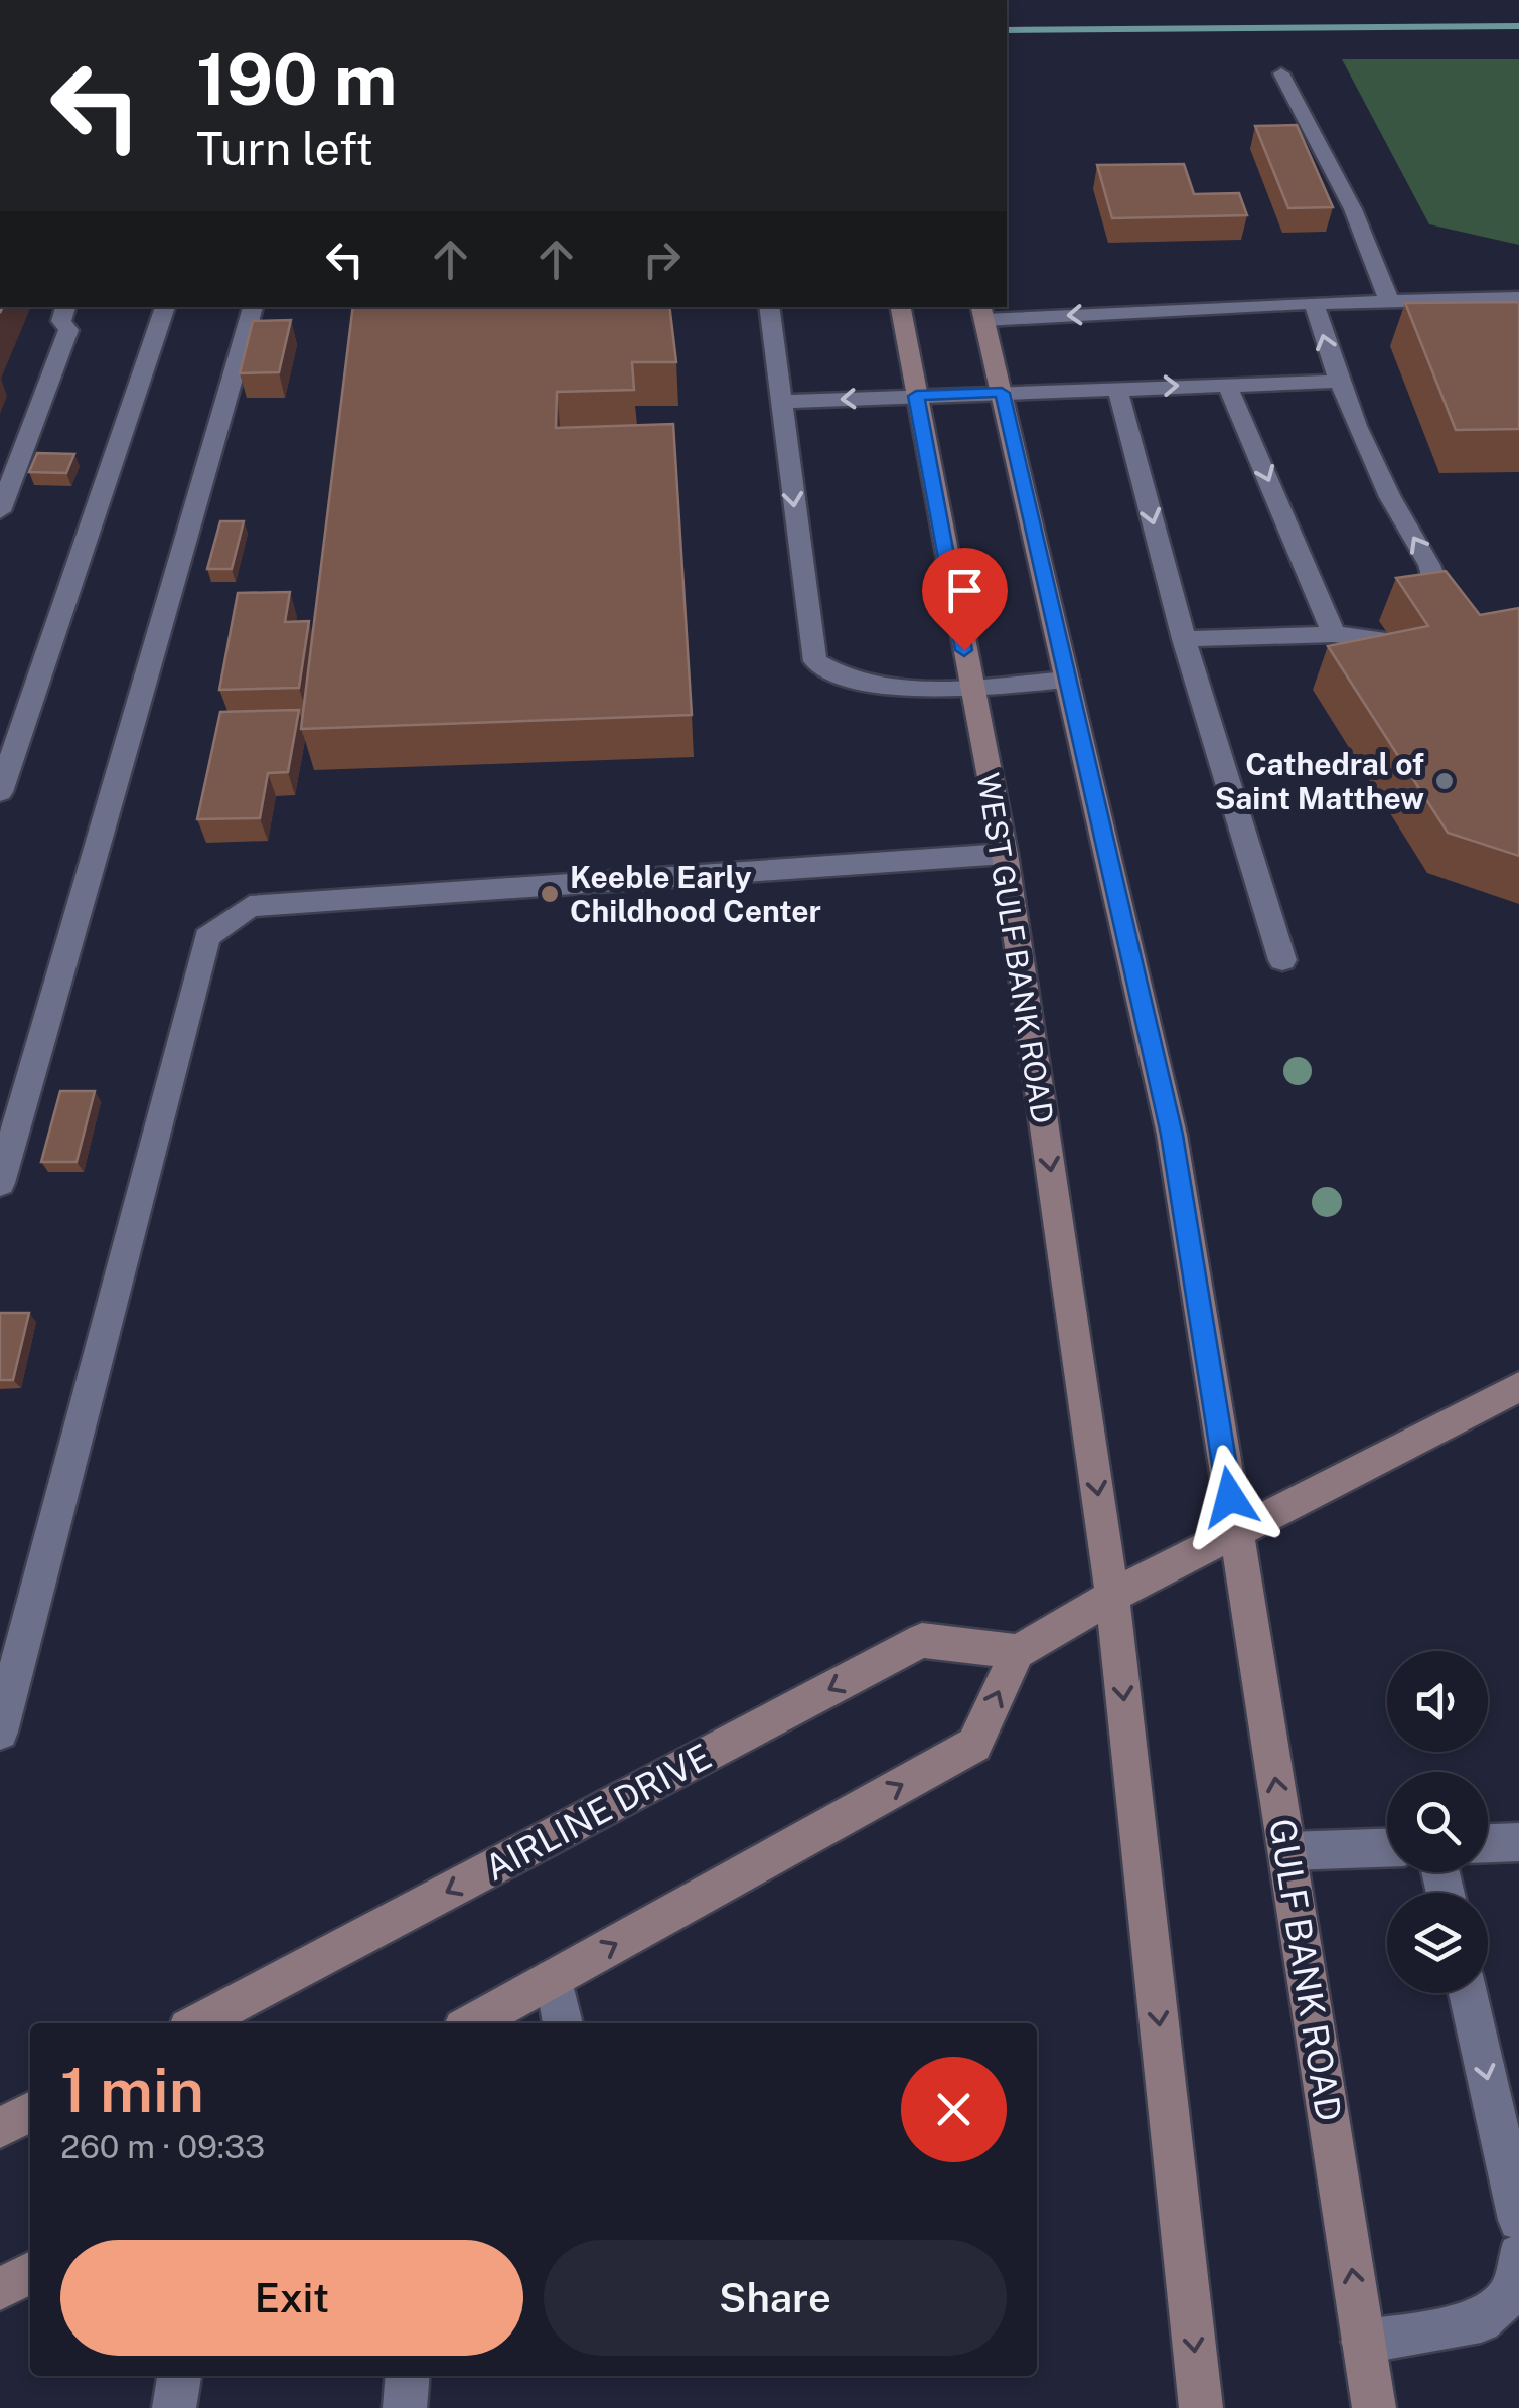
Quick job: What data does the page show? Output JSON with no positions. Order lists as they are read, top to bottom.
{
  "streets": {
    "main road": ["WEST GULF BANK ROAD", "AIRLINE DRIVE", "GULF BANK ROAD"]
  },
  "places": ["Cathedral of Saint Matthew", "Keeble Early Childhood Center"],
  "page": {
    "turn": ["190 m", "Turn left"],
    "heading": ["1 min", "260 m · 09:33"],
    "buttons": ["Exit", "Share"]
  }
}
